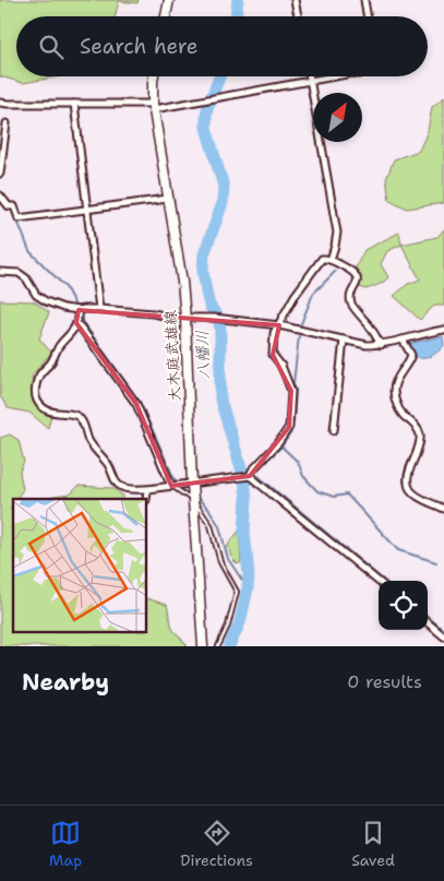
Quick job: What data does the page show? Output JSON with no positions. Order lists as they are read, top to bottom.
{
  "streets": {
    "main road": ["大木庭武雄線"]
  },
  "water": ["八幡川"],
  "north": "top right",
  "page": {
    "search": "Search here",
    "heading": ["Nearby", "0 results"],
    "nav": ["Map", "Directions", "Saved"]
  }
}
